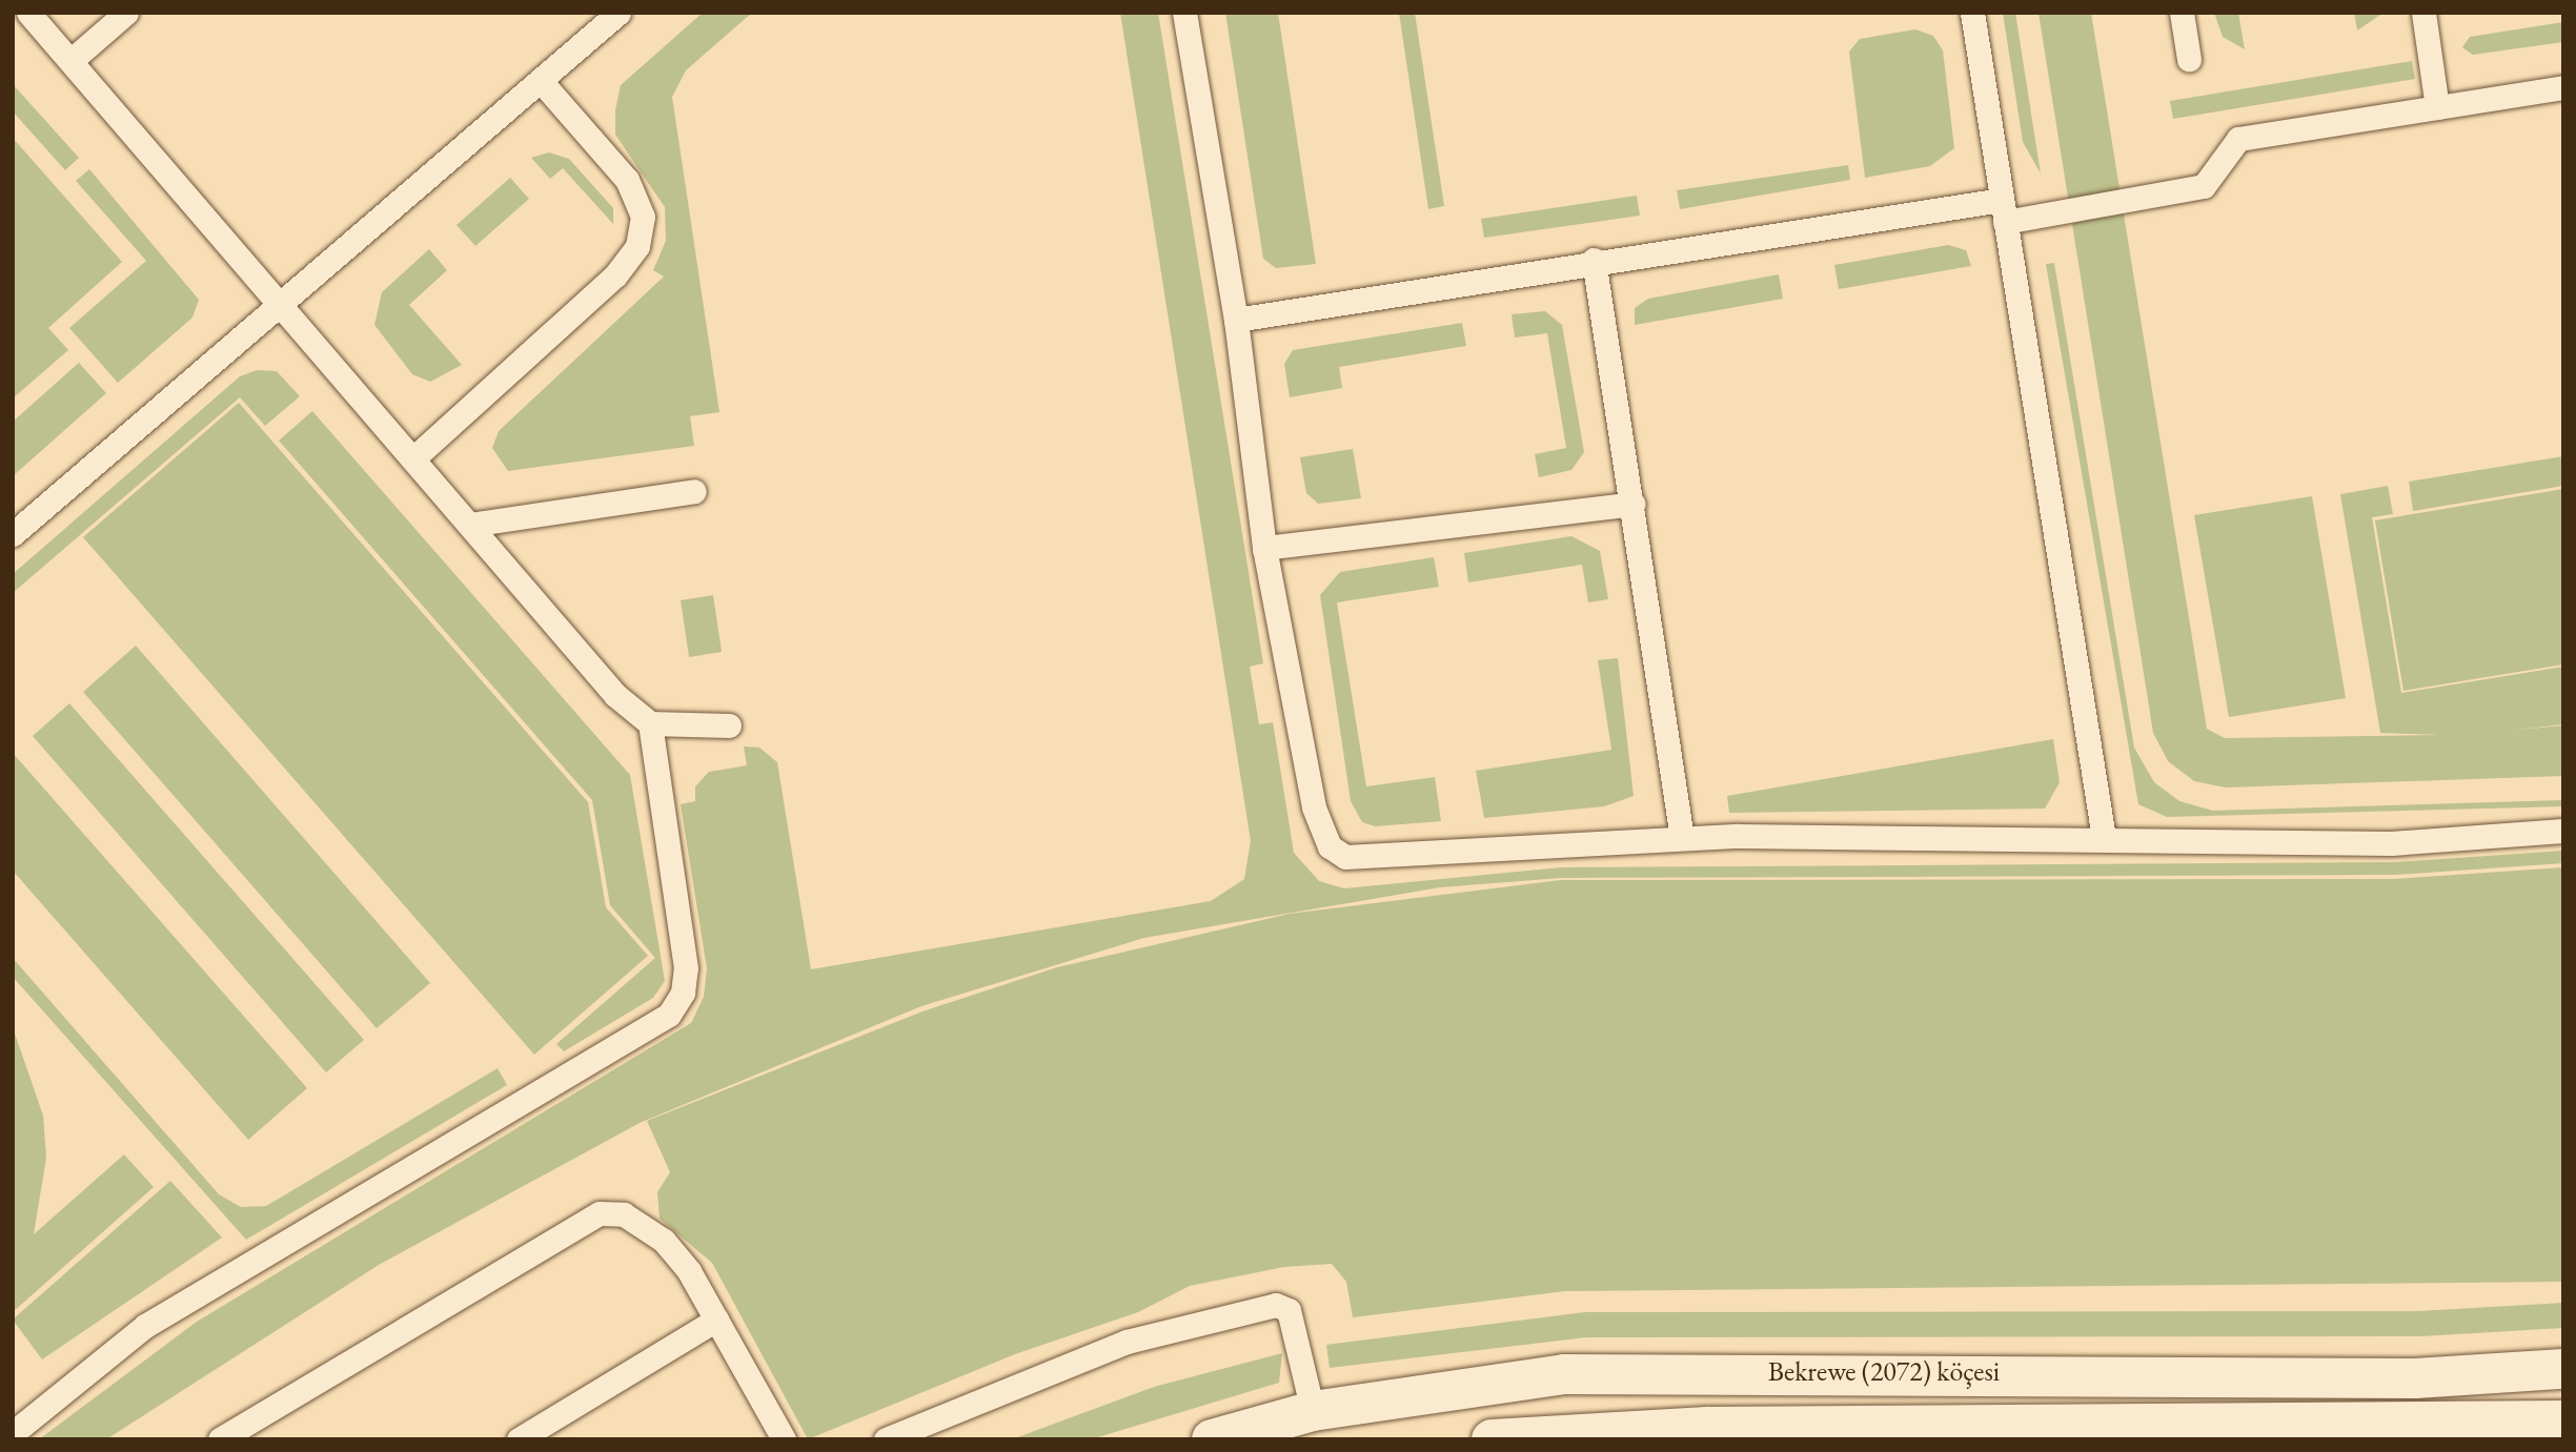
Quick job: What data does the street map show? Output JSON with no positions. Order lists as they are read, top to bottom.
{
  "streets": {
    "main road": ["Bekrewe (2072) köçesi"]
  }
}
